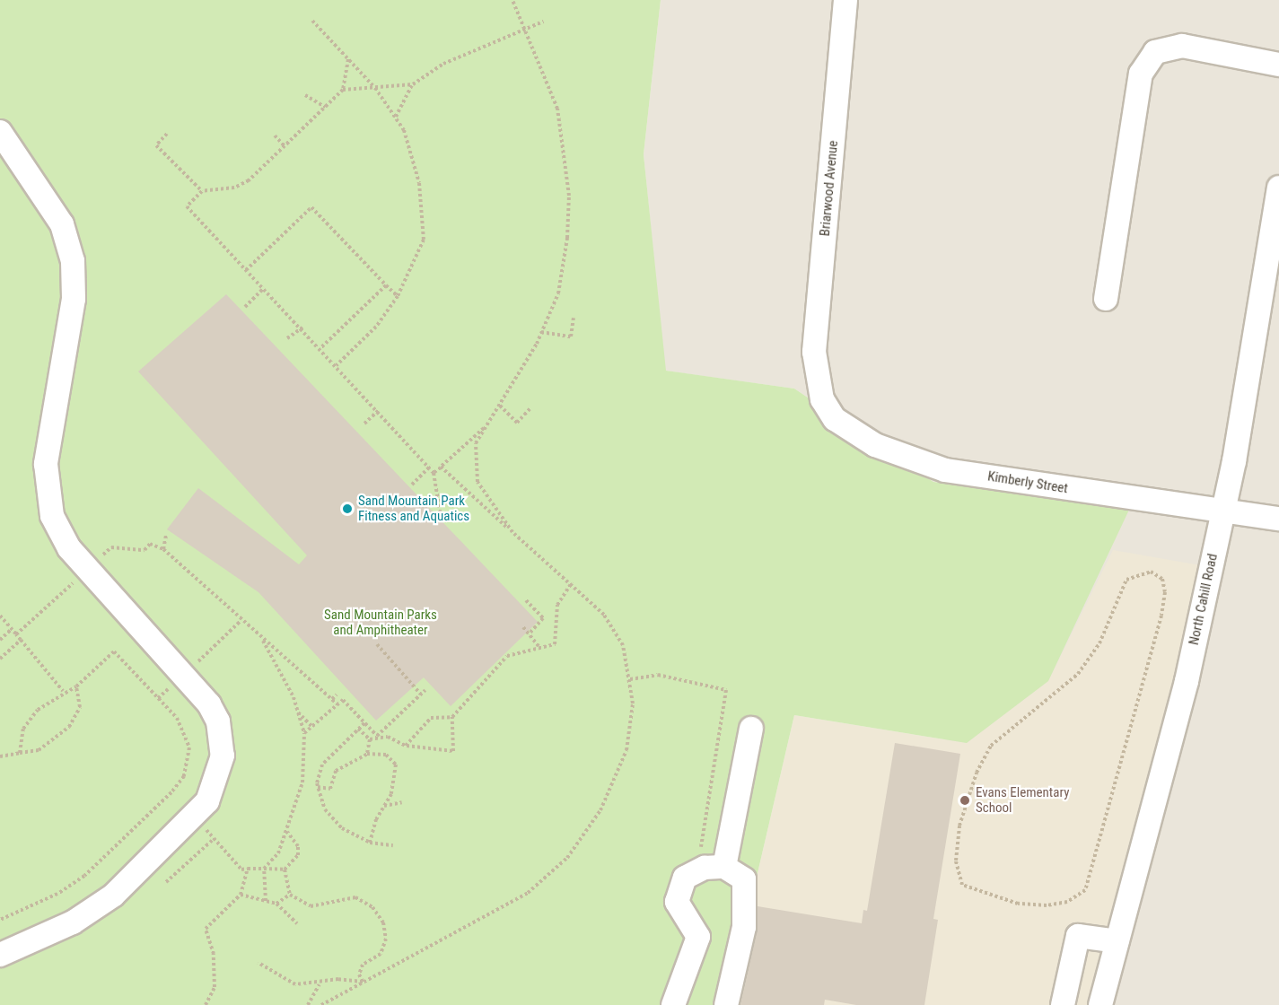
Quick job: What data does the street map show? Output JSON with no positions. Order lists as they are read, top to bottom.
{
  "streets": {
    "street": ["Briarwood Avenue", "Kimberly Street", "North Cahill Road"]
  },
  "crossings": [
    ["Briarwood Avenue", "Kimberly Street"],
    ["Kimberly Street", "North Cahill Road"]
  ],
  "parks": ["Sand Mountain Parks and Amphitheater"],
  "places": ["Sand Mountain Park Fitness and Aquatics", "Evans Elementary School"]
}
